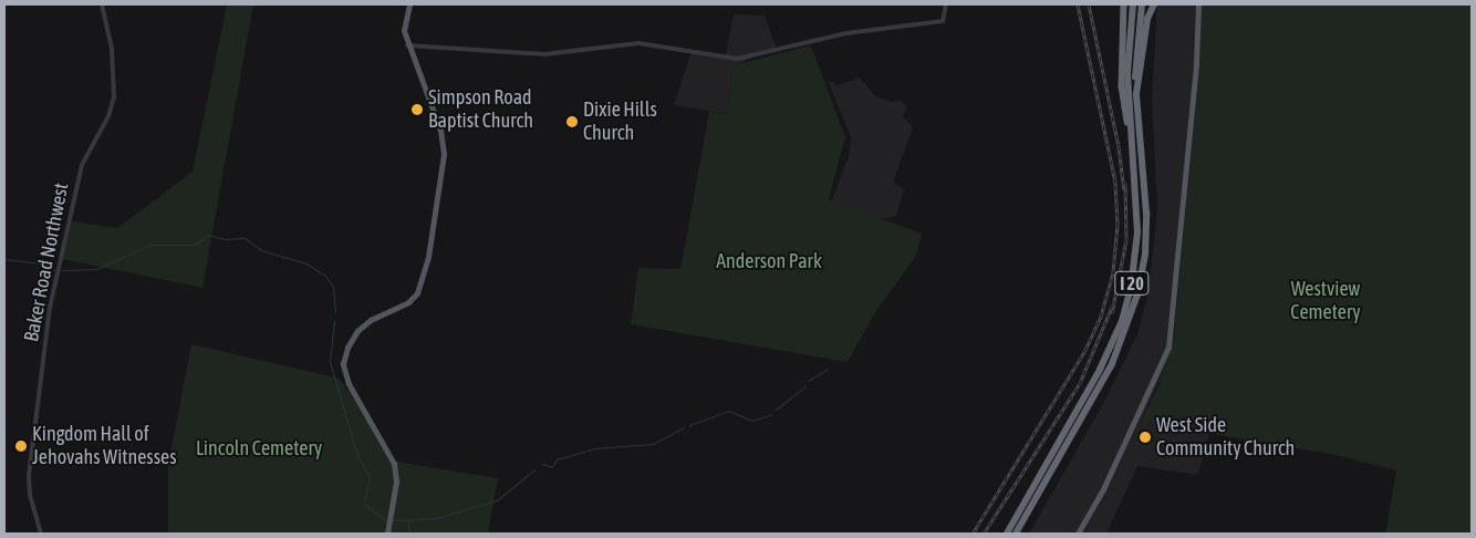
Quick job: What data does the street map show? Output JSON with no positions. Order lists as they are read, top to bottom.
{
  "streets": {
    "highway": ["I 20"],
    "street": ["Baker Road Northwest"]
  },
  "parks": ["Anderson Park", "Westview Cemetery", "Lincoln Cemetery"],
  "places": [
    "Simpson Road Baptist Church",
    "Dixie Hills Church",
    "West Side Community Church",
    "Kingdom Hall of Jehovahs Witnesses"
  ]
}
